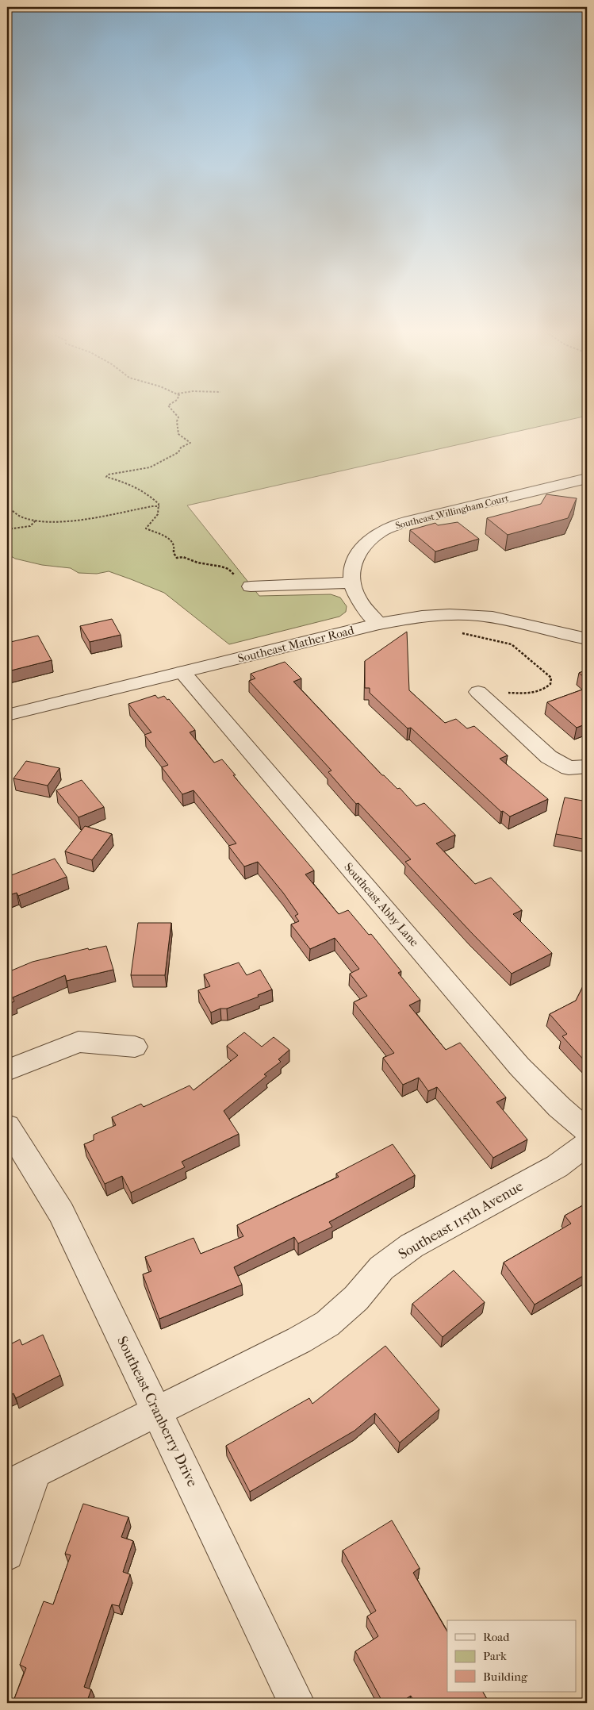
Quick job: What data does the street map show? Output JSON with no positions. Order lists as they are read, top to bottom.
{
  "streets": {
    "street": [
      "Southeast Willingham Court",
      "Southeast Mather Road",
      "Southeast Abby Lane",
      "Southeast 115th Avenue",
      "Southeast Cranberry Drive"
    ]
  },
  "crossings": [
    ["Southeast Willingham Court", "Southeast Mather Road"],
    ["Southeast Mather Road", "Southeast Abby Lane"],
    ["Southeast 115th Avenue", "Southeast Cranberry Drive"]
  ],
  "legend": ["Road", "Park", "Building"]
}
